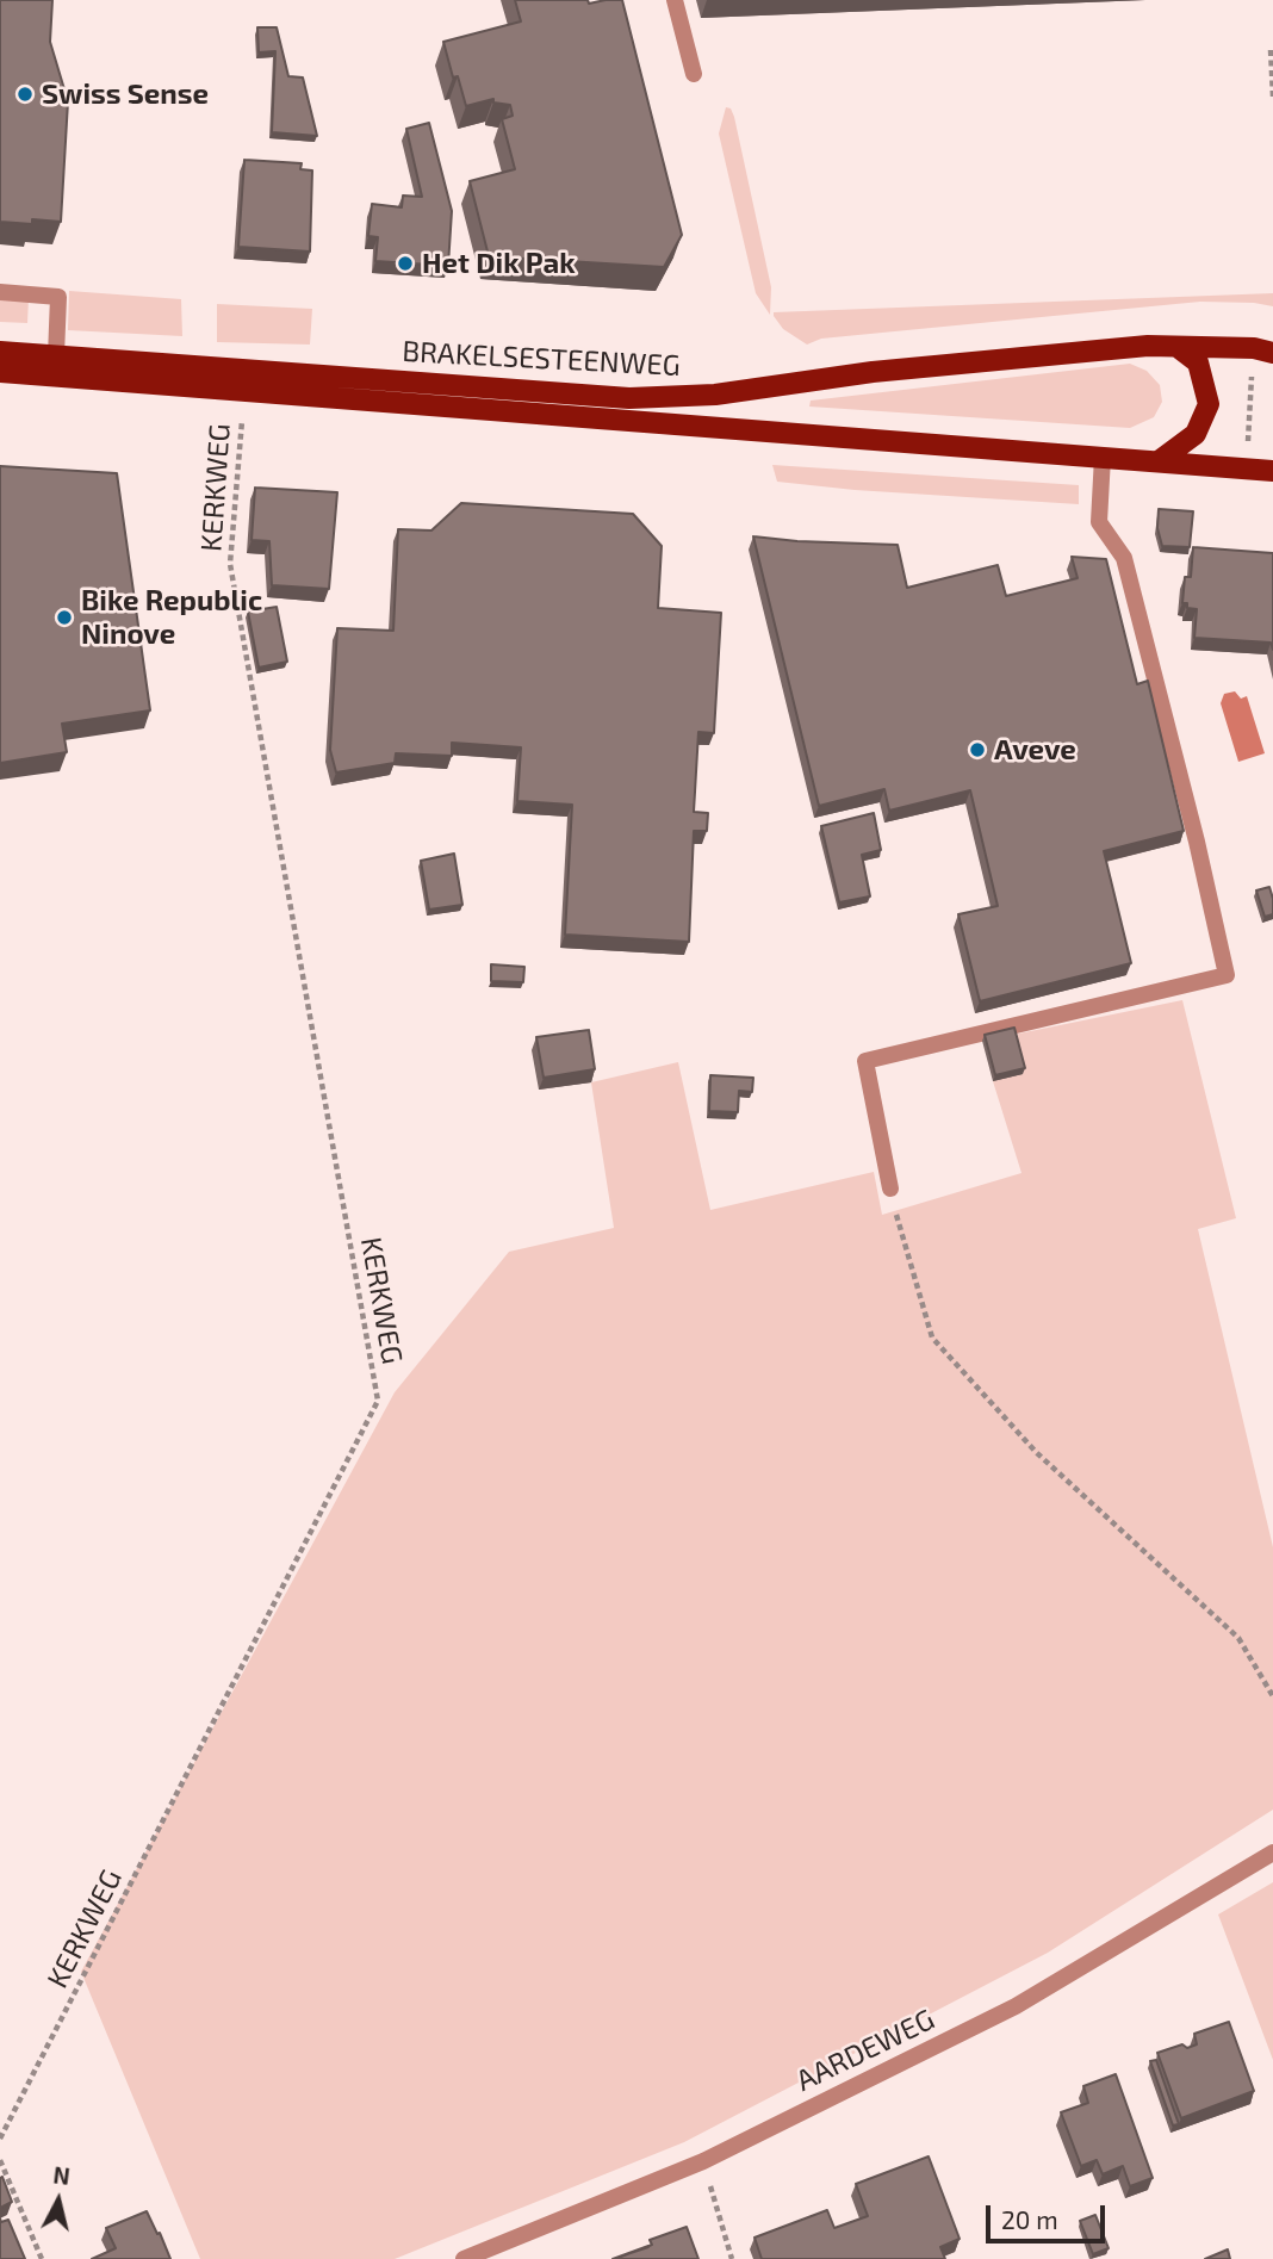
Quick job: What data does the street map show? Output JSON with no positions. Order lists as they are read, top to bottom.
{
  "streets": {
    "main road": ["BRAKELSESTEENWEG"],
    "street": ["AARDEWEG"],
    "path": ["KERKWEG"]
  },
  "crossings": [
    ["BRAKELSESTEENWEG", "KERKWEG"]
  ],
  "places": [
    "Swiss Sense",
    "Het Dik Pak",
    "Bike Republic Ninove",
    "Aveve"
  ],
  "scale_bar": "20 m",
  "north": "top"
}
